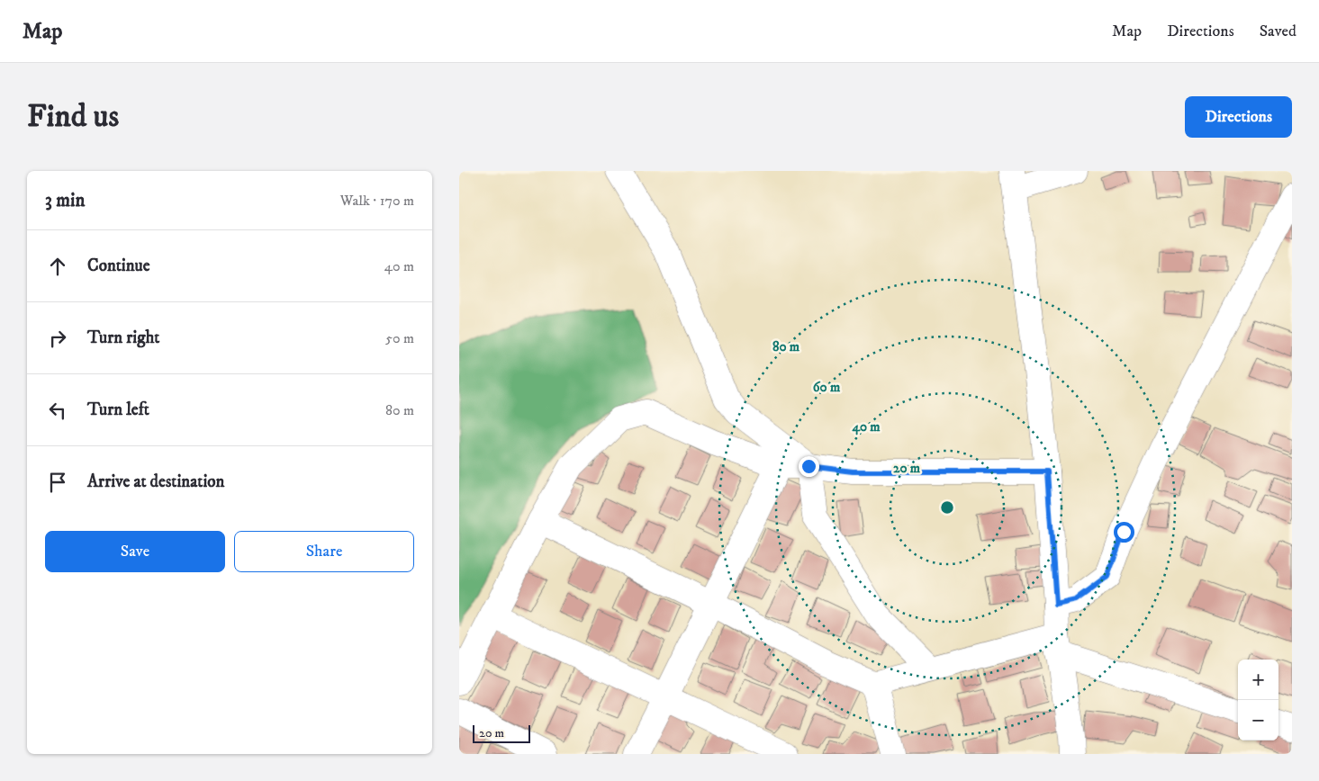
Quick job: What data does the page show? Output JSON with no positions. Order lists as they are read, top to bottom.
{
  "scale_bar": "20 m",
  "page": {
    "header": "Map",
    "nav": ["Map", "Directions", "Saved"],
    "buttons": [
      "Directions",
      ["Save", "Share"]
    ],
    "title": "Find us",
    "heading": ["3 min", "Walk · 170 m"],
    "list": [
      ["Continue", "40 m"],
      ["Turn right", "50 m"],
      ["Turn left", "80 m"],
      "Arrive at destination"
    ],
    "map_buttons": ["+", "−"],
    "scale": "20 m"
  },
  "rings": [
    "80 m",
    "60 m",
    "40 m",
    "20 m"
  ]
}
